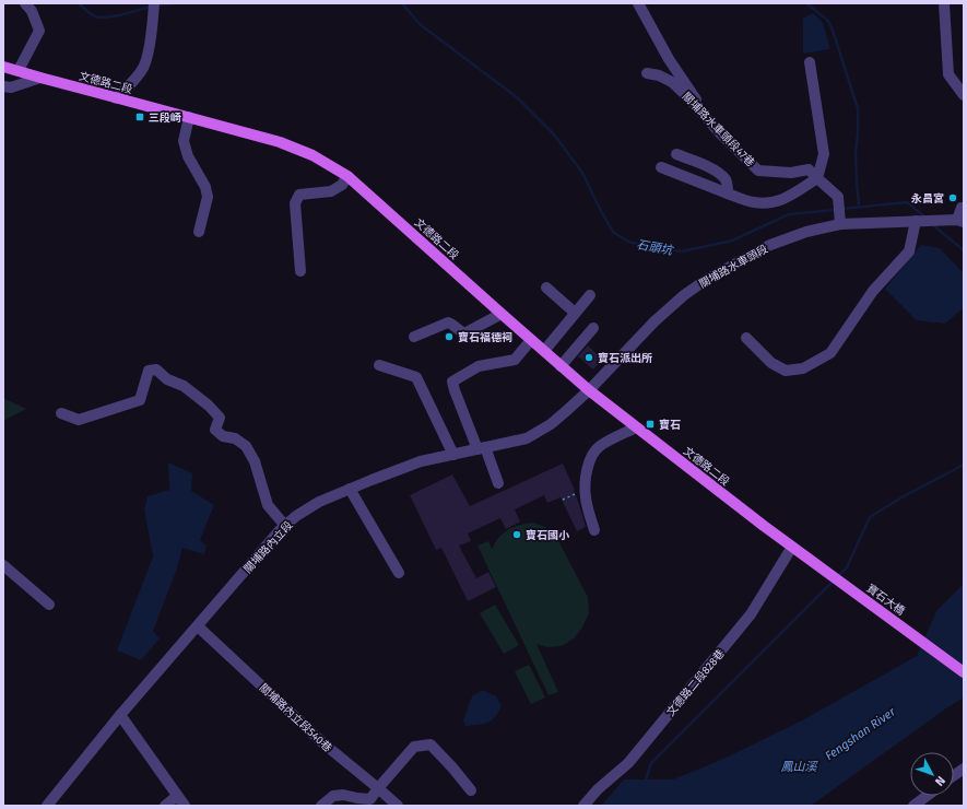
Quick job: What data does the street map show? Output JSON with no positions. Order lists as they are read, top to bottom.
{
  "streets": {
    "main road": ["文德路二段", "寶石大橋"],
    "street": [
      "關埔路水車頭段47巷",
      "關埔路水車頭段",
      "關埔路內立段",
      "文德路二段828巷",
      "關埔路內立段540巷"
    ]
  },
  "crossings": [
    ["文德路二段", "關埔路水車頭段"],
    ["文德路二段", "關埔路內立段"],
    ["文德路二段", "寶石大橋"],
    ["文德路二段", "文德路二段828巷"],
    ["關埔路水車頭段47巷", "關埔路水車頭段"],
    ["關埔路水車頭段", "關埔路內立段"],
    ["關埔路內立段", "關埔路內立段540巷"],
    ["寶石大橋", "文德路二段828巷"]
  ],
  "water": ["石頭坑", "Fengshan River", "鳳山溪"],
  "places": {
    "transit": ["三段崎", "寶石"],
    "other": [
      "永昌宮",
      "寶石福德祠",
      "寶石派出所",
      "寶石國小"
    ]
  },
  "north": "bottom right"
}
